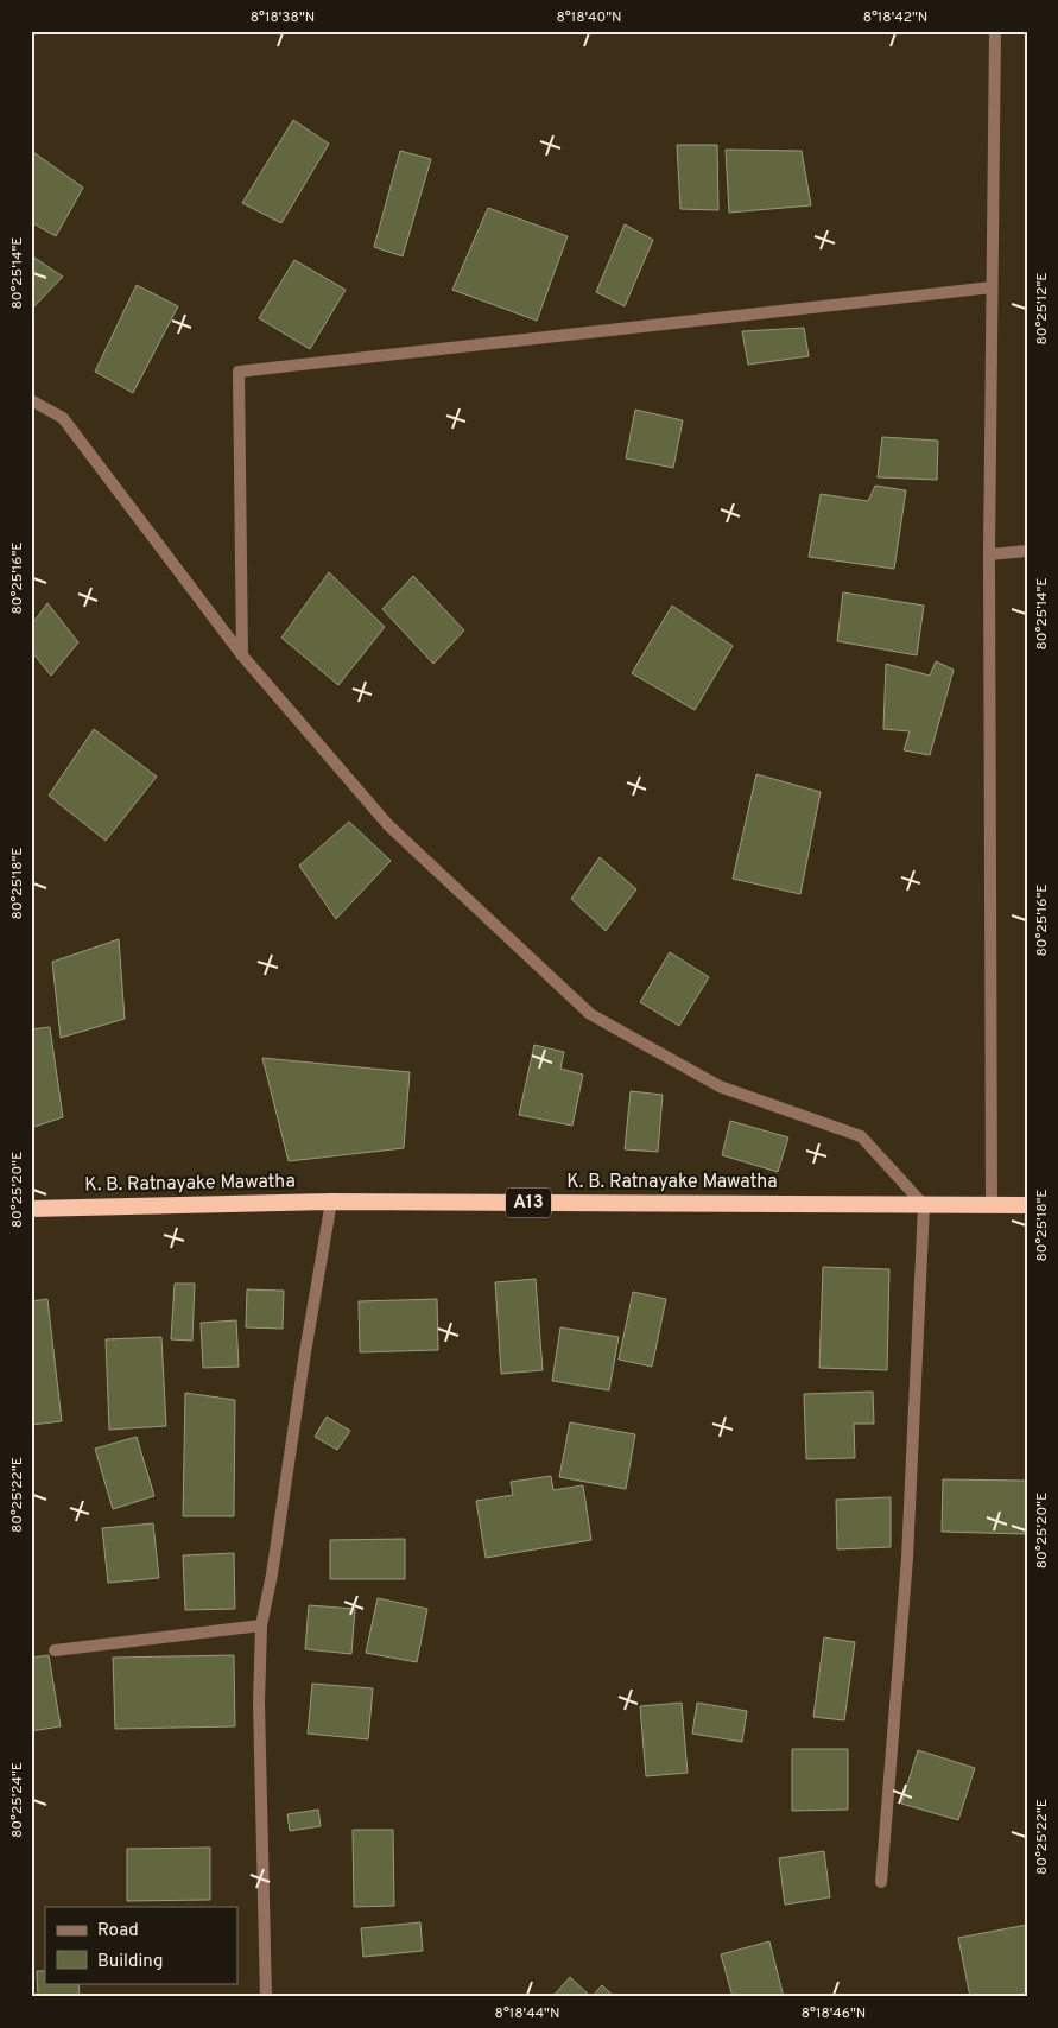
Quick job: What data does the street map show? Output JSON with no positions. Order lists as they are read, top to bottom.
{
  "streets": {
    "highway": ["K. B. Ratnayake Mawatha", "A13"]
  },
  "legend": ["Road", "Building"],
  "coordinates": [
    "8°18'38\"N",
    "8°18'40\"N",
    "8°18'42\"N",
    "80°25'14\"E",
    "80°25'12\"E",
    "80°25'16\"E",
    "80°25'18\"E",
    "80°25'20\"E",
    "80°25'22\"E",
    "80°25'24\"E",
    "8°18'44\"N",
    "8°18'46\"N"
  ]
}
